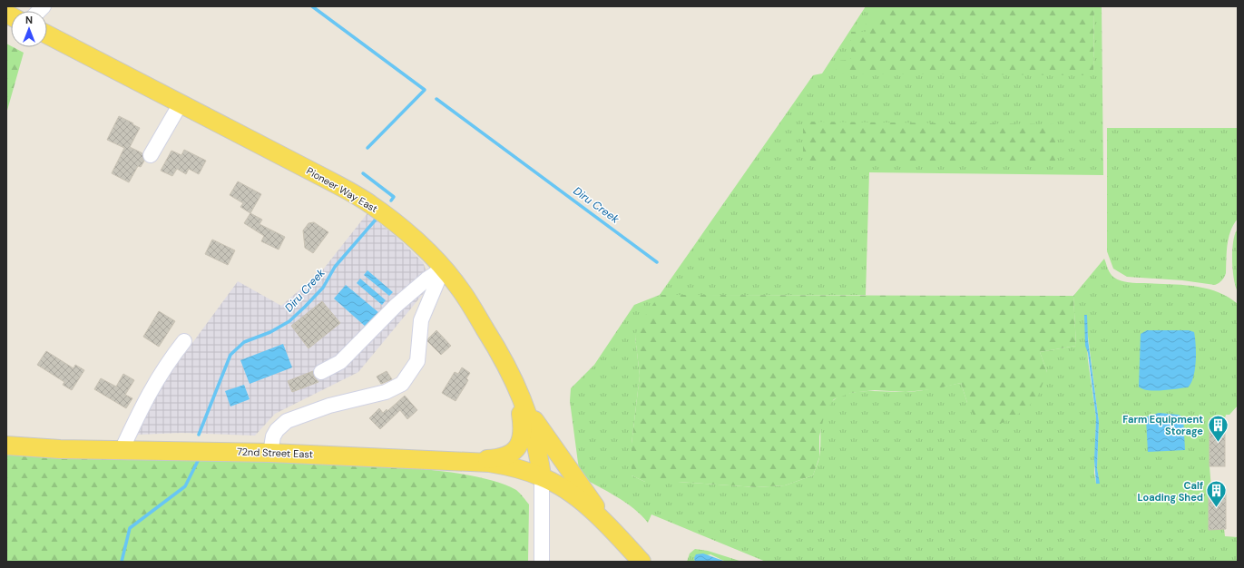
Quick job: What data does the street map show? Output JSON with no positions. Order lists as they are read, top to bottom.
{
  "streets": {
    "main road": ["Pioneer Way East", "72nd Street East"]
  },
  "crossings": [
    ["Pioneer Way East", "72nd Street East"]
  ],
  "water": ["Diru Creek"],
  "places": {
    "building": ["Farm Equipment Storage", "Calf Loading Shed"]
  },
  "north": "top"
}
